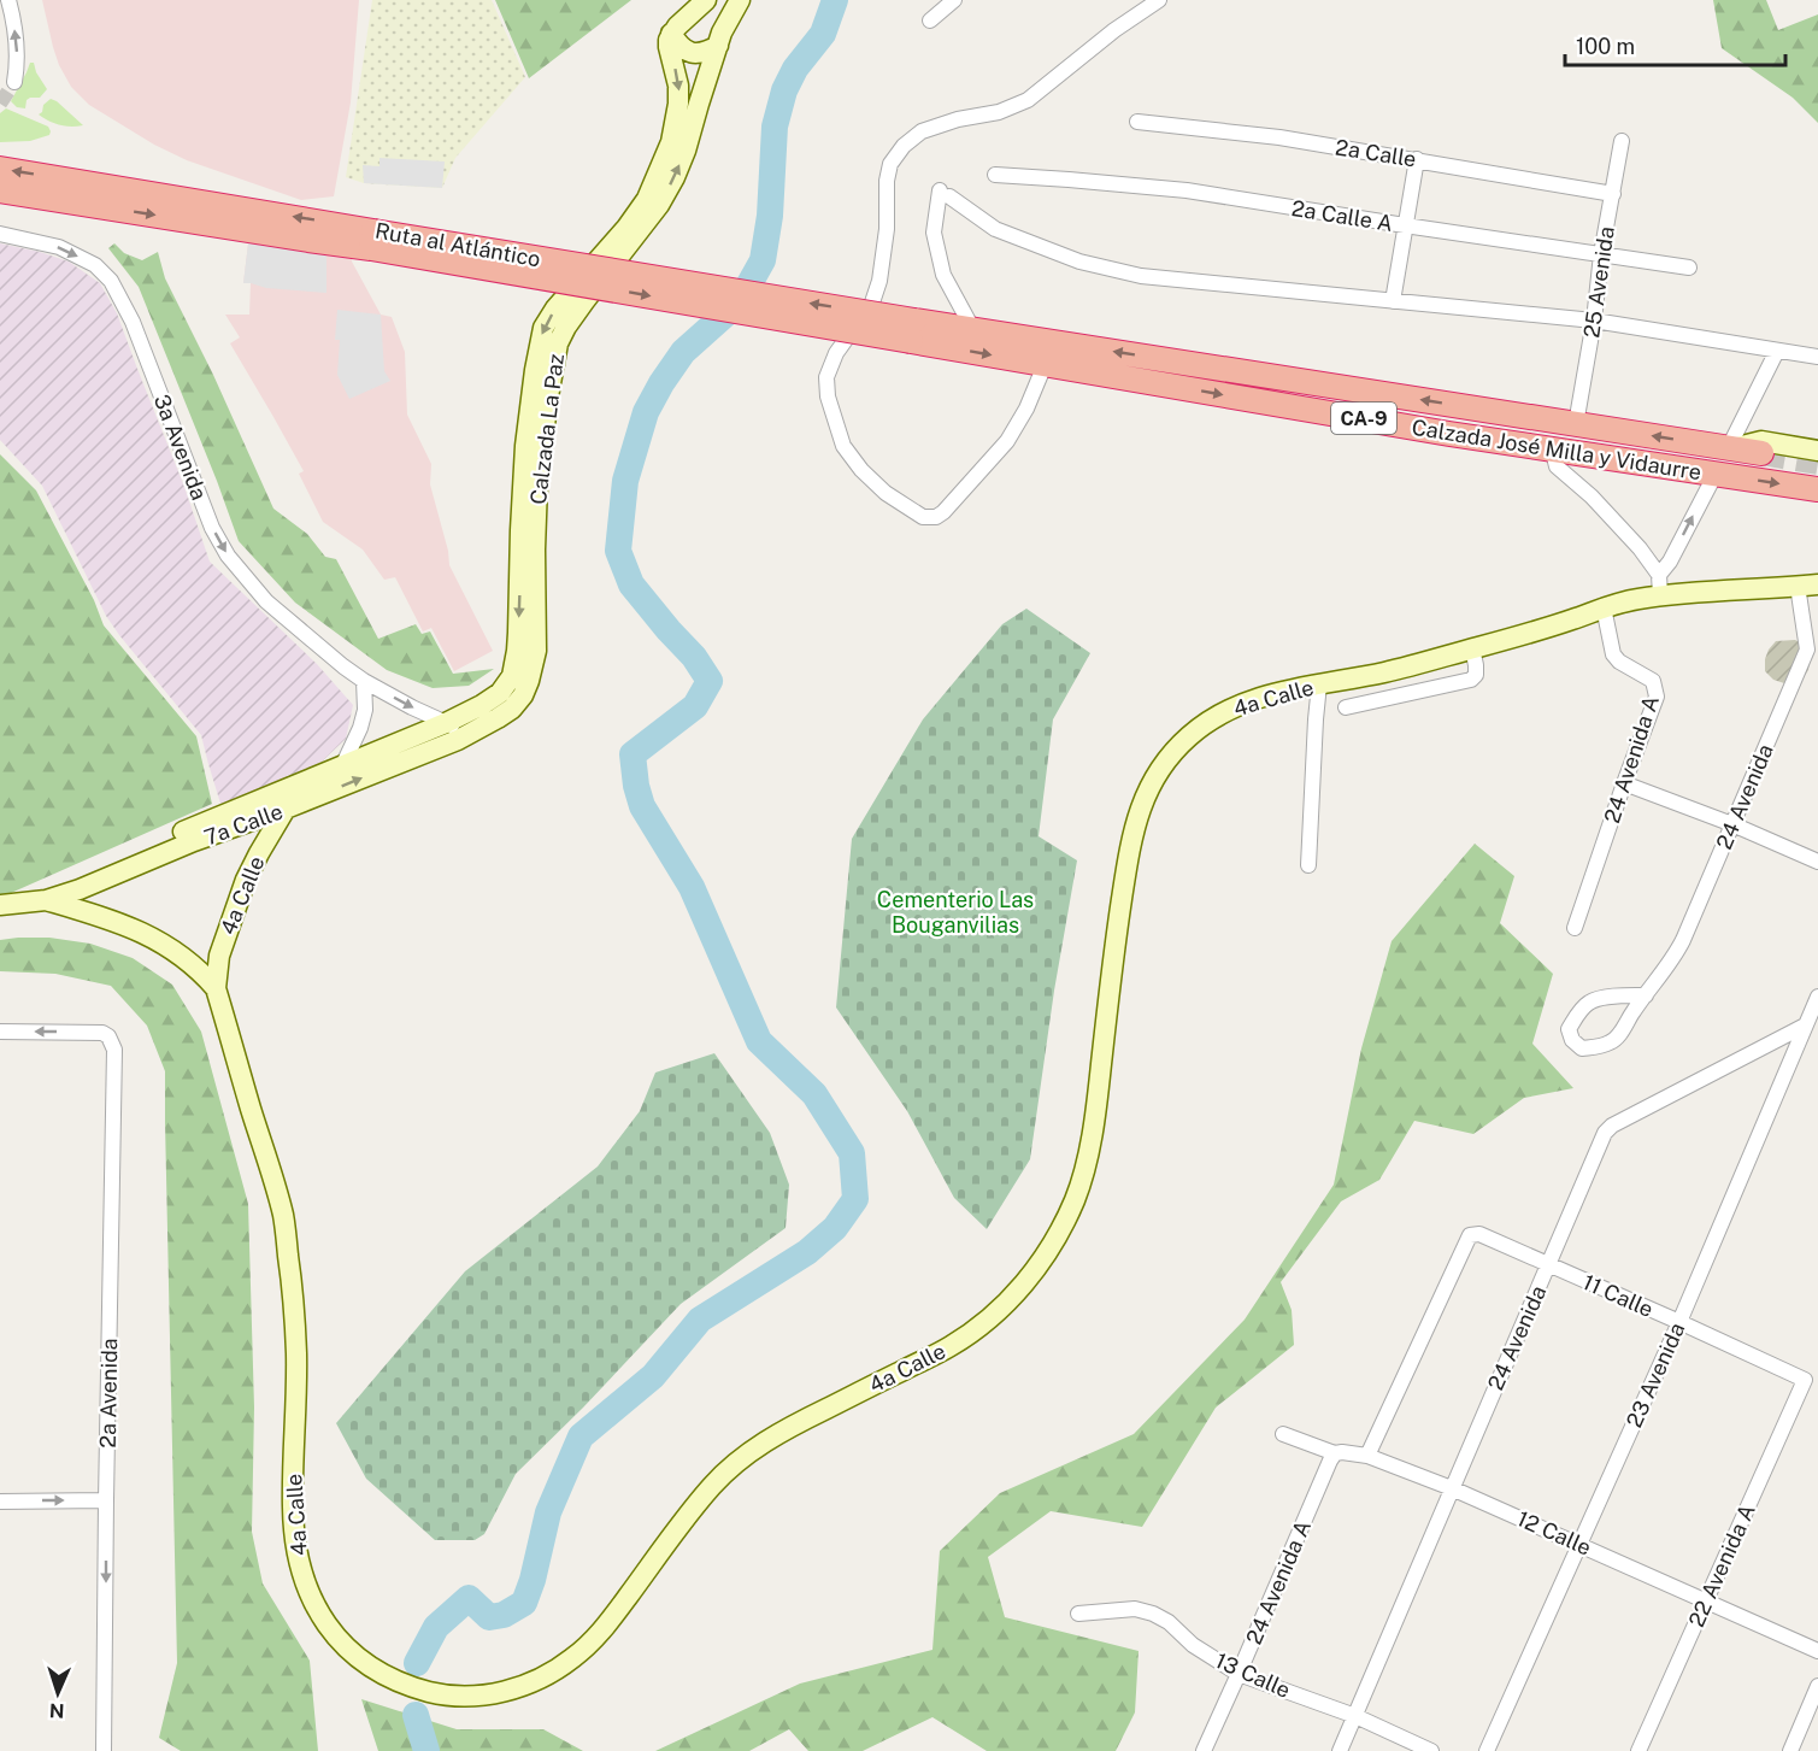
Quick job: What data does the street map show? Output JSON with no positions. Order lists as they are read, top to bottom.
{
  "streets": {
    "highway": ["Ruta al Atlántico", "CA-9", "Calzada José Milla y Vidaurre"],
    "main road": ["Calzada La Paz", "4a Calle", "7a Calle"],
    "street": [
      "2a Calle",
      "2a Calle A",
      "25 Avenida",
      "3a Avenida",
      "24 Avenida A",
      "24 Avenida",
      "11 Calle",
      "23 Avenida",
      "2a Avenida",
      "12 Calle",
      "22 Avenida A",
      "13 Calle"
    ]
  },
  "crossings": [
    ["2a Calle", "25 Avenida"],
    ["2a Calle A", "25 Avenida"],
    ["Ruta al Atlántico", "Calzada José Milla y Vidaurre"],
    ["25 Avenida", "Calzada José Milla y Vidaurre"],
    ["Calzada La Paz", "3a Avenida"],
    ["Calzada La Paz", "7a Calle"],
    ["3a Avenida", "7a Calle"],
    ["4a Calle", "24 Avenida A"],
    ["4a Calle", "24 Avenida"],
    ["4a Calle", "7a Calle"],
    ["24 Avenida A", "12 Calle"],
    ["24 Avenida A", "13 Calle"],
    ["24 Avenida", "11 Calle"],
    ["24 Avenida", "23 Avenida"],
    ["24 Avenida", "12 Calle"],
    ["24 Avenida", "13 Calle"],
    ["11 Calle", "23 Avenida"],
    ["11 Calle", "12 Calle"],
    ["11 Calle", "22 Avenida A"],
    ["23 Avenida", "12 Calle"],
    ["12 Calle", "22 Avenida A"]
  ],
  "one_way": ["3a Avenida"],
  "parks": ["Cementerio Las Bouganvilias"],
  "scale_bar": "100 m",
  "north": "bottom"
}
